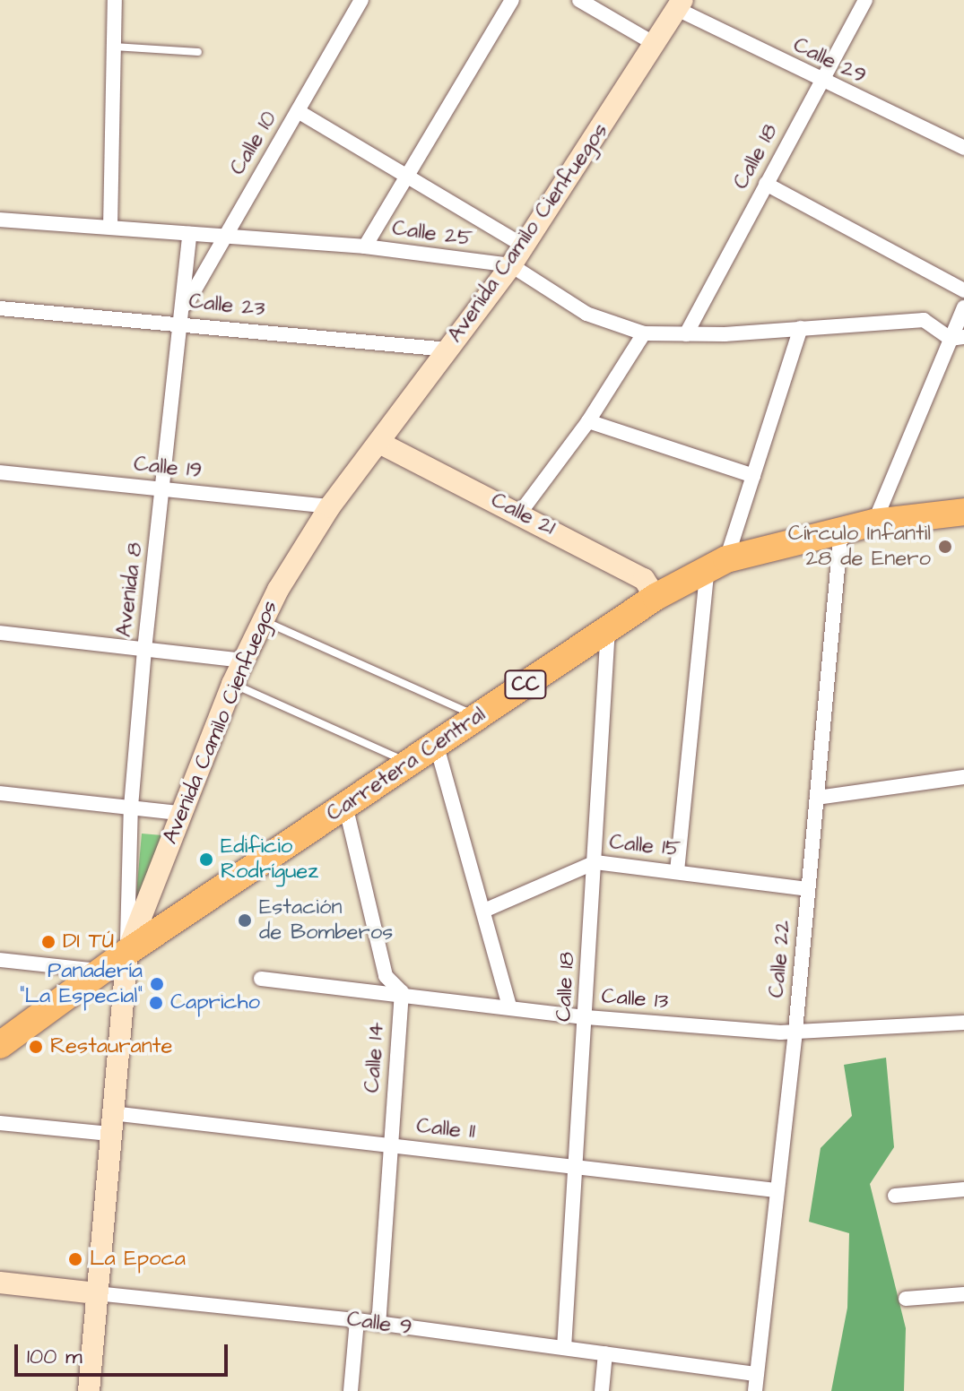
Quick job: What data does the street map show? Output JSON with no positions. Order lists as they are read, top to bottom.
{
  "streets": {
    "highway": ["CC", "Carretera Central"],
    "main road": ["Avenida Camilo Cienfuegos", "Calle 21", "Calle 9"],
    "street": [
      "Calle 29",
      "Calle 10",
      "Calle 18",
      "Calle 25",
      "Calle 23",
      "Calle 19",
      "Avenida 8",
      "Calle 15",
      "Calle 22",
      "Calle 13",
      "Calle 14",
      "Calle 11"
    ]
  },
  "crossings": [
    ["Calle 29", "Calle 18"],
    ["Calle 29", "Avenida Camilo Cienfuegos"],
    ["Calle 10", "Calle 25"],
    ["Calle 10", "Calle 23"],
    ["Calle 10", "Avenida 8"],
    ["Calle 18", "Calle 25"],
    ["Calle 18", "Carretera Central"],
    ["Calle 18", "Calle 15"],
    ["Calle 18", "Calle 13"],
    ["Calle 18", "Calle 11"],
    ["Calle 18", "Calle 9"],
    ["Avenida Camilo Cienfuegos", "Calle 25"],
    ["Avenida Camilo Cienfuegos", "Calle 23"],
    ["Avenida Camilo Cienfuegos", "Calle 19"],
    ["Avenida Camilo Cienfuegos", "Calle 21"],
    ["Avenida Camilo Cienfuegos", "Avenida 8"],
    ["Avenida Camilo Cienfuegos", "Carretera Central"],
    ["Avenida Camilo Cienfuegos", "Calle 11"],
    ["Avenida Camilo Cienfuegos", "Calle 9"],
    ["Calle 25", "Avenida 8"],
    ["Calle 23", "Avenida 8"],
    ["Calle 19", "Avenida 8"],
    ["Calle 21", "Carretera Central"],
    ["Avenida 8", "Carretera Central"],
    ["Carretera Central", "Calle 22"],
    ["Calle 15", "Calle 22"],
    ["Calle 22", "Calle 13"],
    ["Calle 22", "Calle 11"],
    ["Calle 22", "Calle 9"],
    ["Calle 13", "Calle 14"],
    ["Calle 14", "Calle 11"],
    ["Calle 14", "Calle 9"]
  ],
  "places": [
    "Círculo Infantil 28 de Enero",
    "Edificio Rodríguez",
    "Estación de Bomberos",
    "DI TÚ",
    "Panadería \"La Especial\"",
    "Capricho",
    "Restaurante",
    "La Epoca"
  ],
  "scale_bar": "100 m"
}
